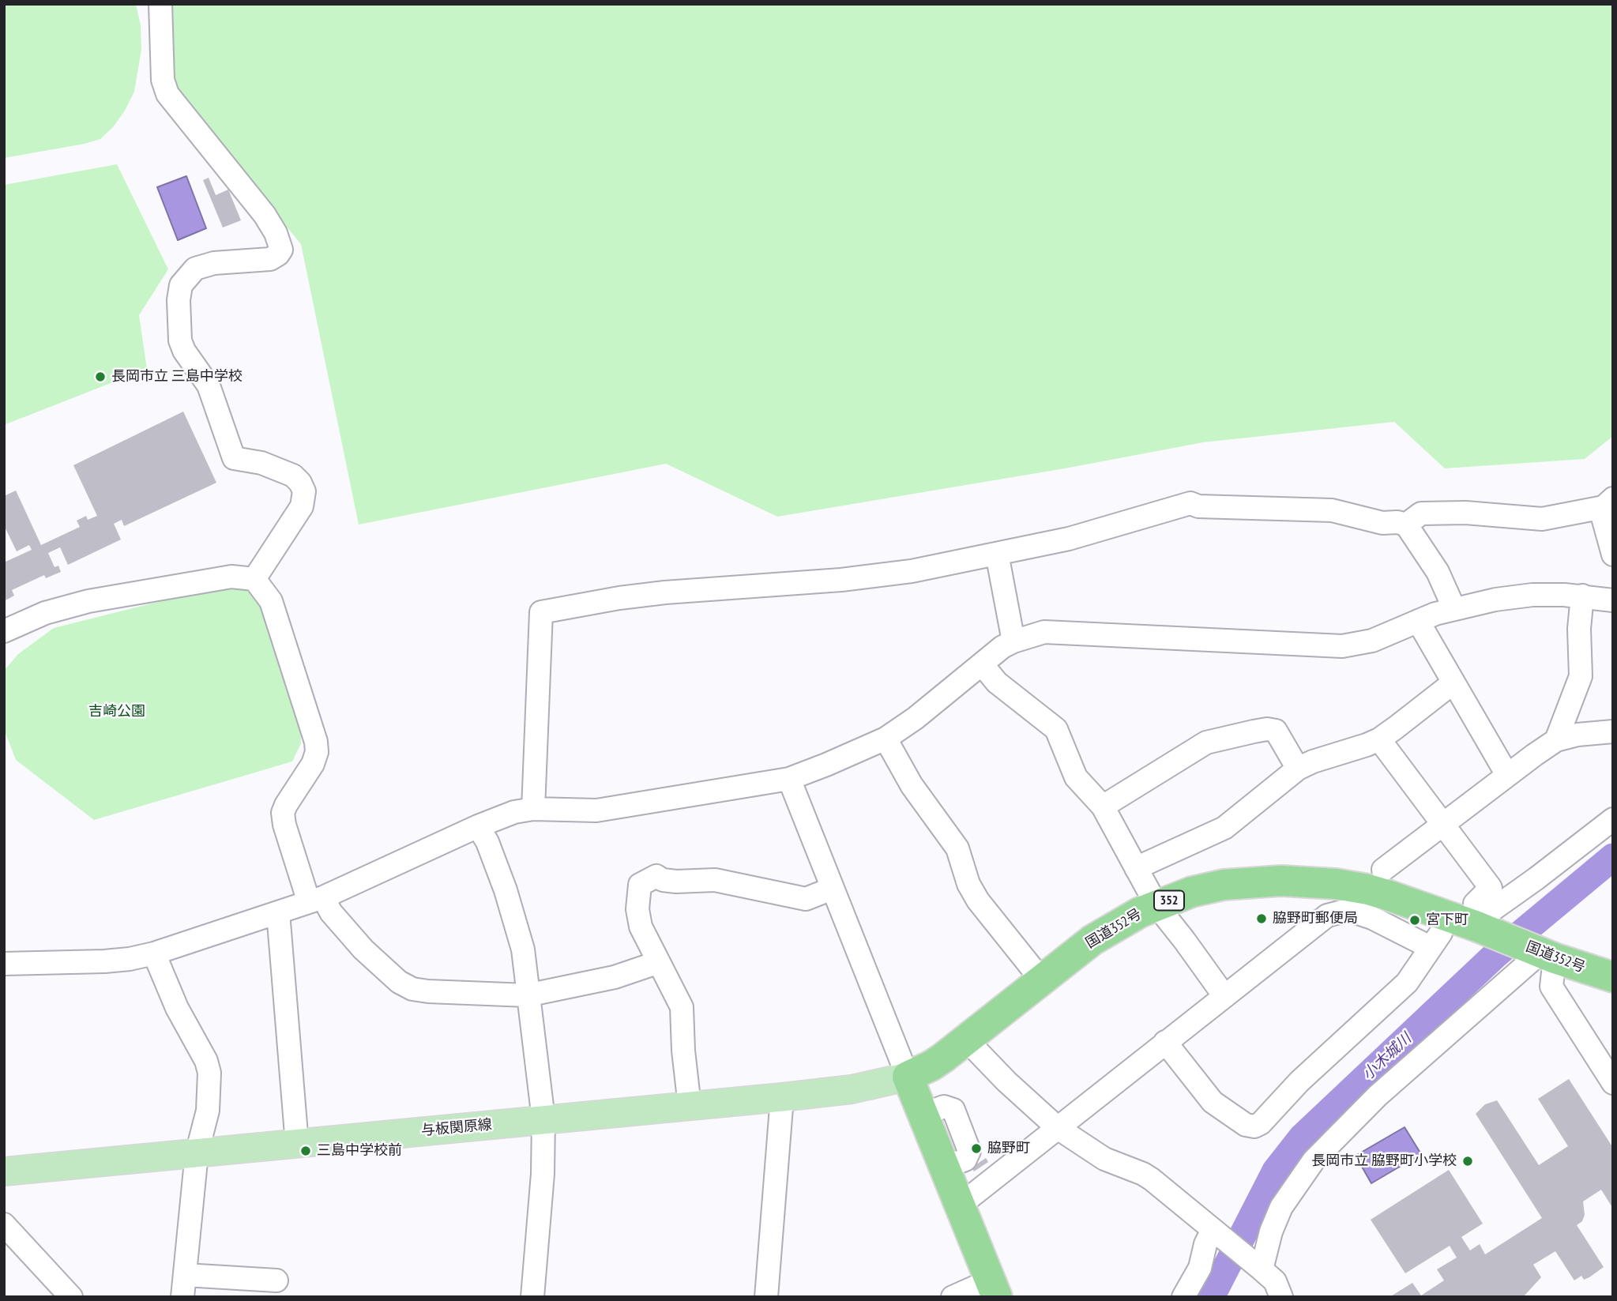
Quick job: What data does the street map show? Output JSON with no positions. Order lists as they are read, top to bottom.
{
  "streets": {
    "highway": ["352", "国道352号"],
    "main road": ["与板関原線"]
  },
  "crossings": [
    ["国道352号", "与板関原線"]
  ],
  "water": ["小木城川"],
  "parks": ["吉崎公園"],
  "places": [
    "長岡市立 三島中学校",
    "脇野町郵便局",
    "宮下町",
    "脇野町",
    "三島中学校前",
    "長岡市立 脇野町小学校"
  ]
}
